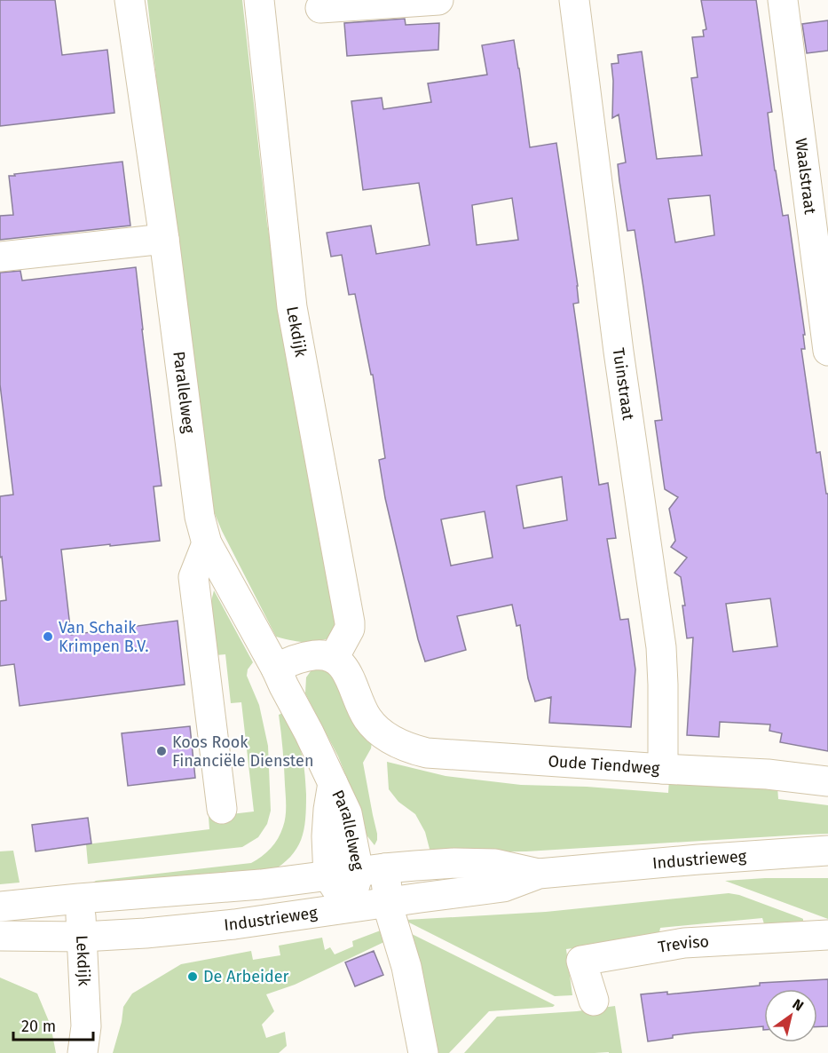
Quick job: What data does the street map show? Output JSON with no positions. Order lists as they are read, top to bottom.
{
  "streets": {
    "street": [
      "Waalstraat",
      "Lekdijk",
      "Tuinstraat",
      "Parallelweg",
      "Oude Tiendweg",
      "Industrieweg",
      "Treviso"
    ]
  },
  "crossings": [
    ["Lekdijk", "Oude Tiendweg"],
    ["Lekdijk", "Industrieweg"],
    ["Tuinstraat", "Oude Tiendweg"],
    ["Parallelweg", "Industrieweg"]
  ],
  "places": ["Van Schaik Krimpen B.V.", "Koos Rook Financiële Diensten", "De Arbeider"],
  "scale_bar": "20 m",
  "north": "top right"
}
